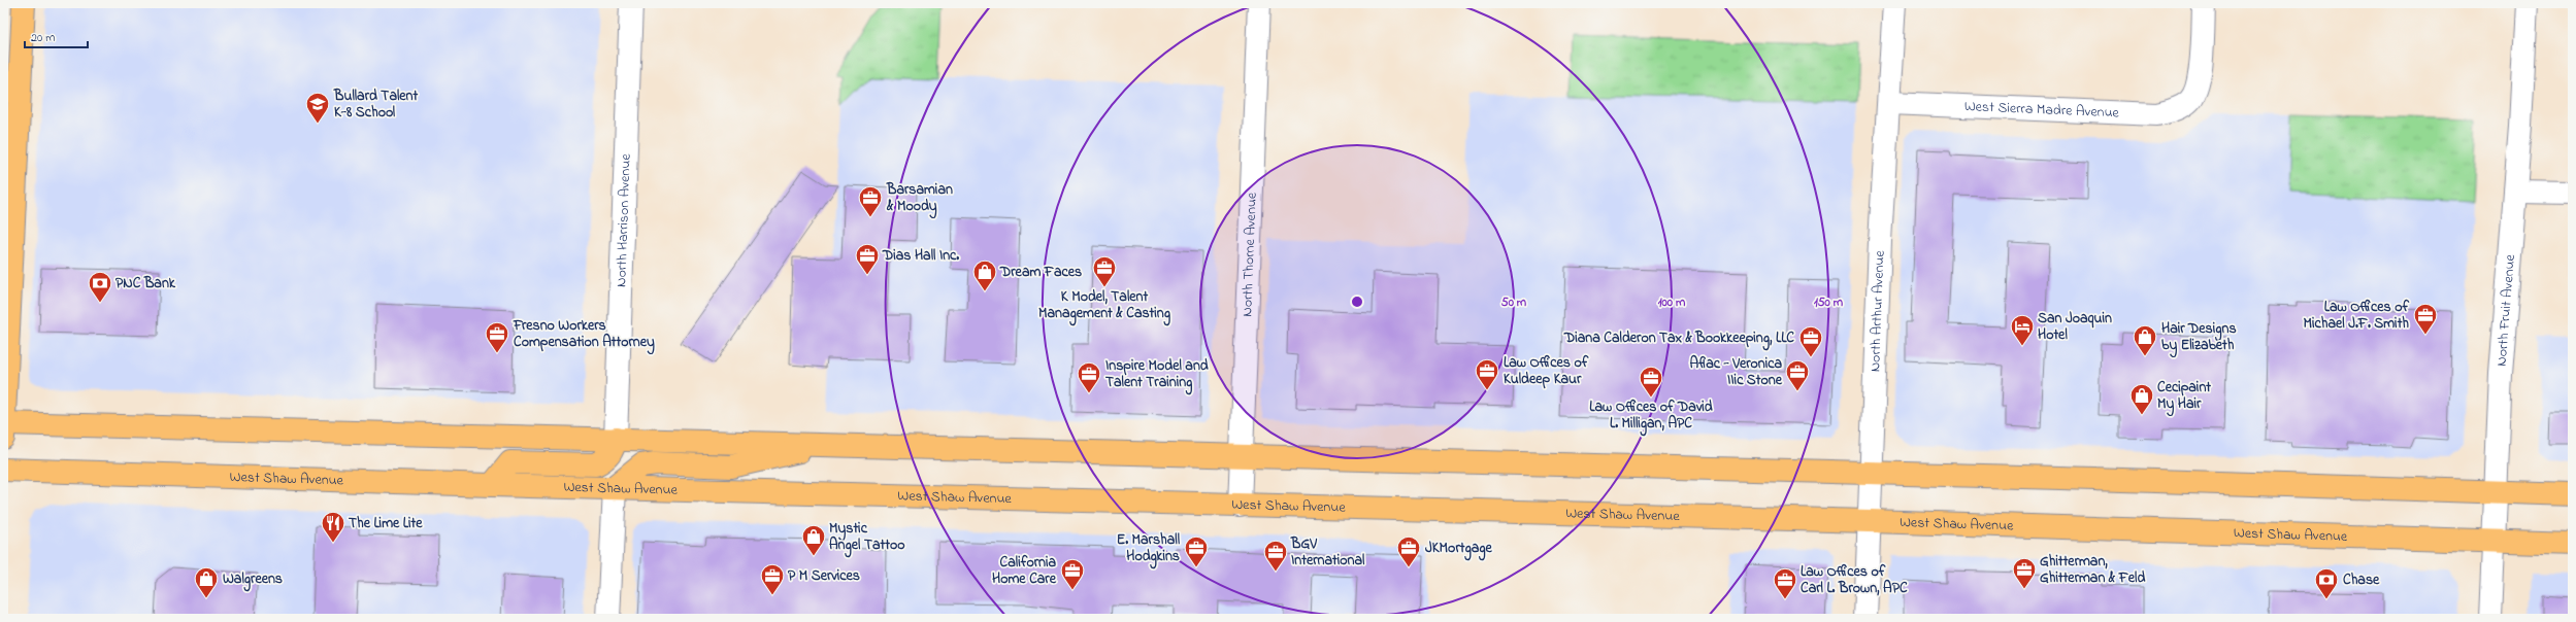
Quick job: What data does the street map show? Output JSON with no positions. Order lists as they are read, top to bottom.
{
  "streets": {
    "main road": ["West Shaw Avenue"],
    "street": [
      "West Sierra Madre Avenue",
      "North Harrison Avenue",
      "North Thorne Avenue",
      "North Arthur Avenue",
      "North Fruit Avenue"
    ]
  },
  "crossings": [
    ["West Sierra Madre Avenue", "North Arthur Avenue"],
    ["North Thorne Avenue", "West Shaw Avenue"],
    ["North Arthur Avenue", "West Shaw Avenue"],
    ["North Fruit Avenue", "West Shaw Avenue"]
  ],
  "places": {
    "school or university": ["Bullard Talent K-8 School"],
    "office": [
      "Barsamian & Moody",
      "Dias Hall Inc.",
      "K Model, Talent Management & Casting",
      "Law Offices of Michael J.F. Smith",
      "Fresno Workers Compensation Attorney",
      "Diana Calderon Tax & Bookkeeping, LLC",
      "Law Offices of Kuldeep Kaur",
      "Aflac - Veronica IIic Stone",
      "Inspire Model and Talent Training",
      "Law Offices of David L. Milligan, APC",
      "E. Marshall Hodgkins",
      "JKMortgage",
      "BGV International",
      "Ghitterman, Ghitterman & Feld",
      "California Home Care",
      "P M Services",
      "Law Offices of Carl L. Brown, APC"
    ],
    "shop": [
      "Dream Faces",
      "Hair Designs by Elizabeth",
      "Cecipaint My Hair",
      "Mystic Angel Tattoo",
      "Walgreens"
    ],
    "bank": ["PNC Bank", "Chase"],
    "hotel": ["San Joaquin Hotel"],
    "restaurant": ["The Lime Lite"]
  },
  "scale_bar": "20 m",
  "rings": ["50 m", "100 m", "150 m"]
}
